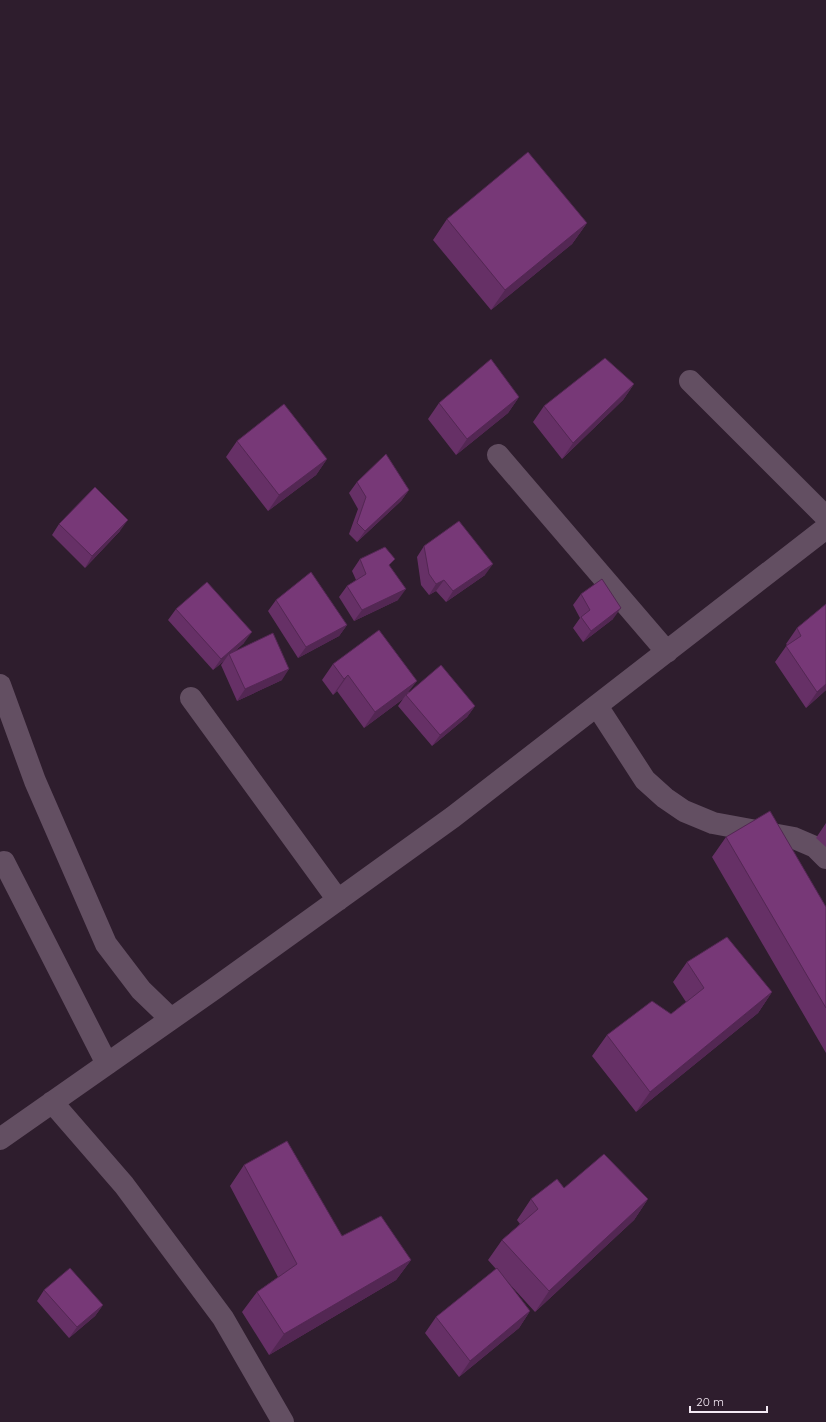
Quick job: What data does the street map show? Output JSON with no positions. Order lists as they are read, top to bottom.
{
  "scale_bar": "20 m"
}
